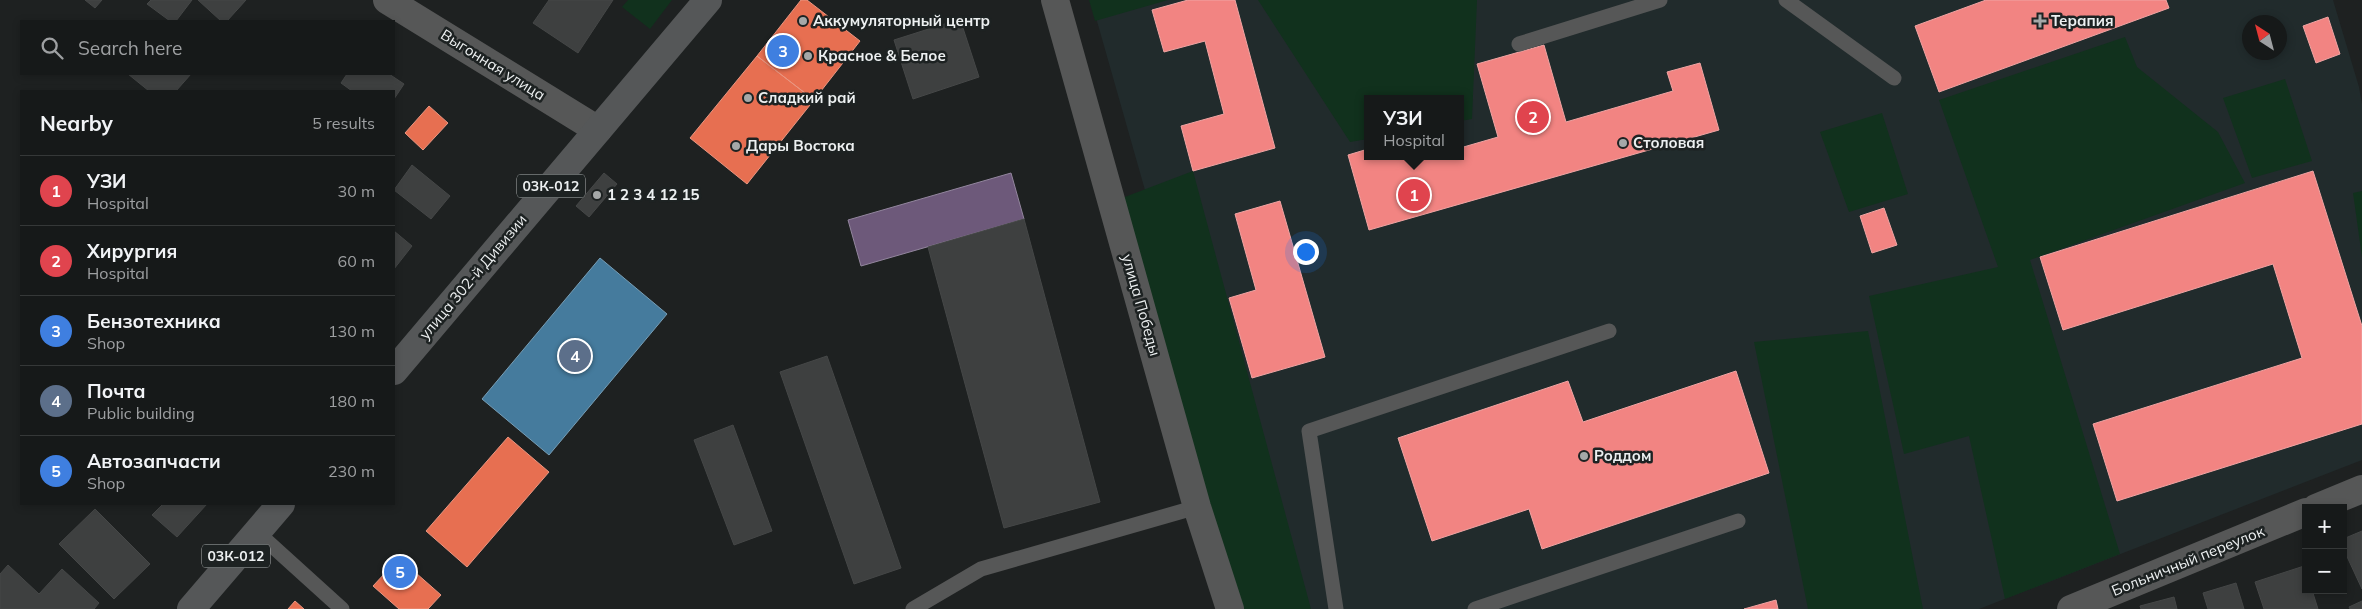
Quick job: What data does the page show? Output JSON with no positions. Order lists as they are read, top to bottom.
{
  "streets": {
    "main road": ["03К-012", "улица 302-й Дивизии"],
    "street": ["Выгонная улица", "улица Победы", "Больничный переулок"]
  },
  "crossings": [
    ["Выгонная улица", "улица 302-й Дивизии"]
  ],
  "places": {
    "other": [
      "Аккумуляторный центр",
      "Красное & Белое",
      "Сладкий рай",
      "Столовая",
      "Дары Востока",
      "1 2 3 4 12 15",
      "Роддом"
    ],
    "health": ["Терапия"]
  },
  "north": "top left",
  "page": {
    "search": "Search here",
    "pins": [
      "3",
      "2",
      "1",
      "4",
      "5"
    ],
    "heading": ["Nearby", "5 results"],
    "popup": ["УЗИ", "Hospital"],
    "list": [
      {
        "mark": "1",
        "name": "УЗИ",
        "note": "Hospital",
        "value": "30 m"
      },
      {
        "mark": "2",
        "name": "Хирургия",
        "note": "Hospital",
        "value": "60 m"
      },
      {
        "mark": "3",
        "name": "Бензотехника",
        "note": "Shop",
        "value": "130 m"
      },
      {
        "mark": "4",
        "name": "Почта",
        "note": "Public building",
        "value": "180 m"
      },
      {
        "mark": "5",
        "name": "Автозапчасти",
        "note": "Shop",
        "value": "230 m"
      }
    ],
    "map_buttons": ["+", "−"]
  }
}
